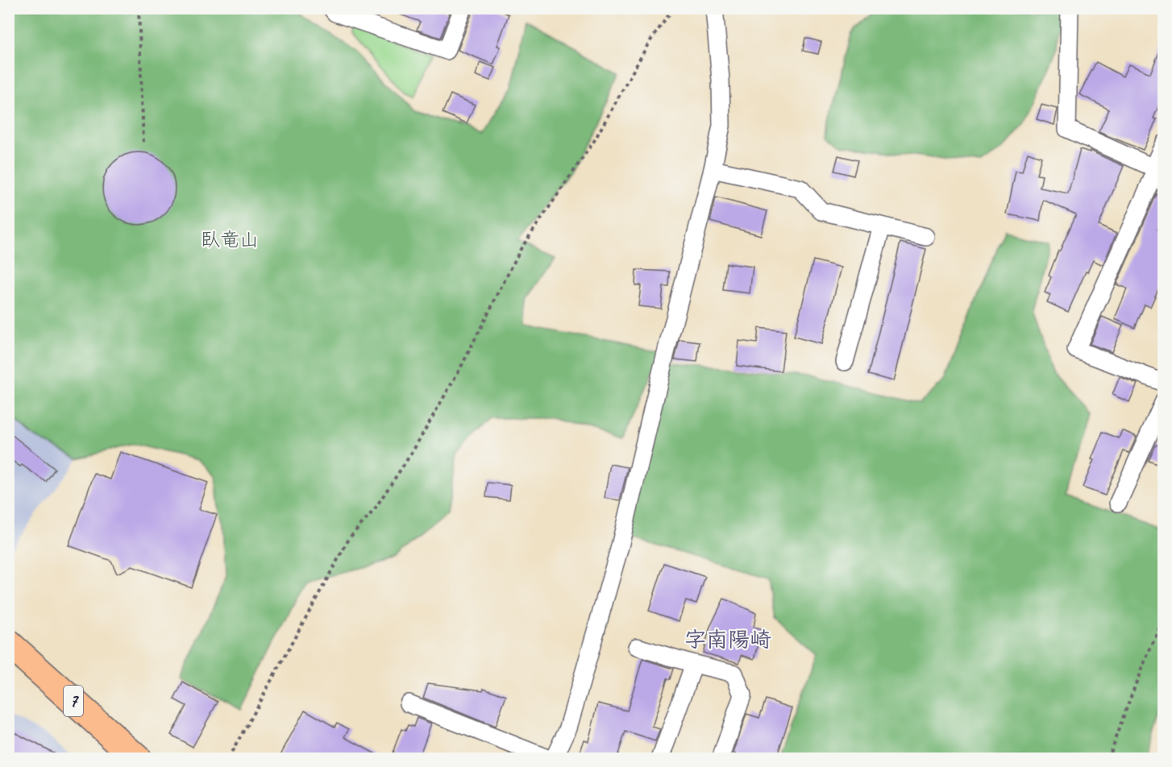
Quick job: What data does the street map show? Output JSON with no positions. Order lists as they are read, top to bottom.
{
  "streets": {
    "highway": ["7"]
  },
  "districts": ["字南陽崎"],
  "parks": ["臥竜山"]
}
